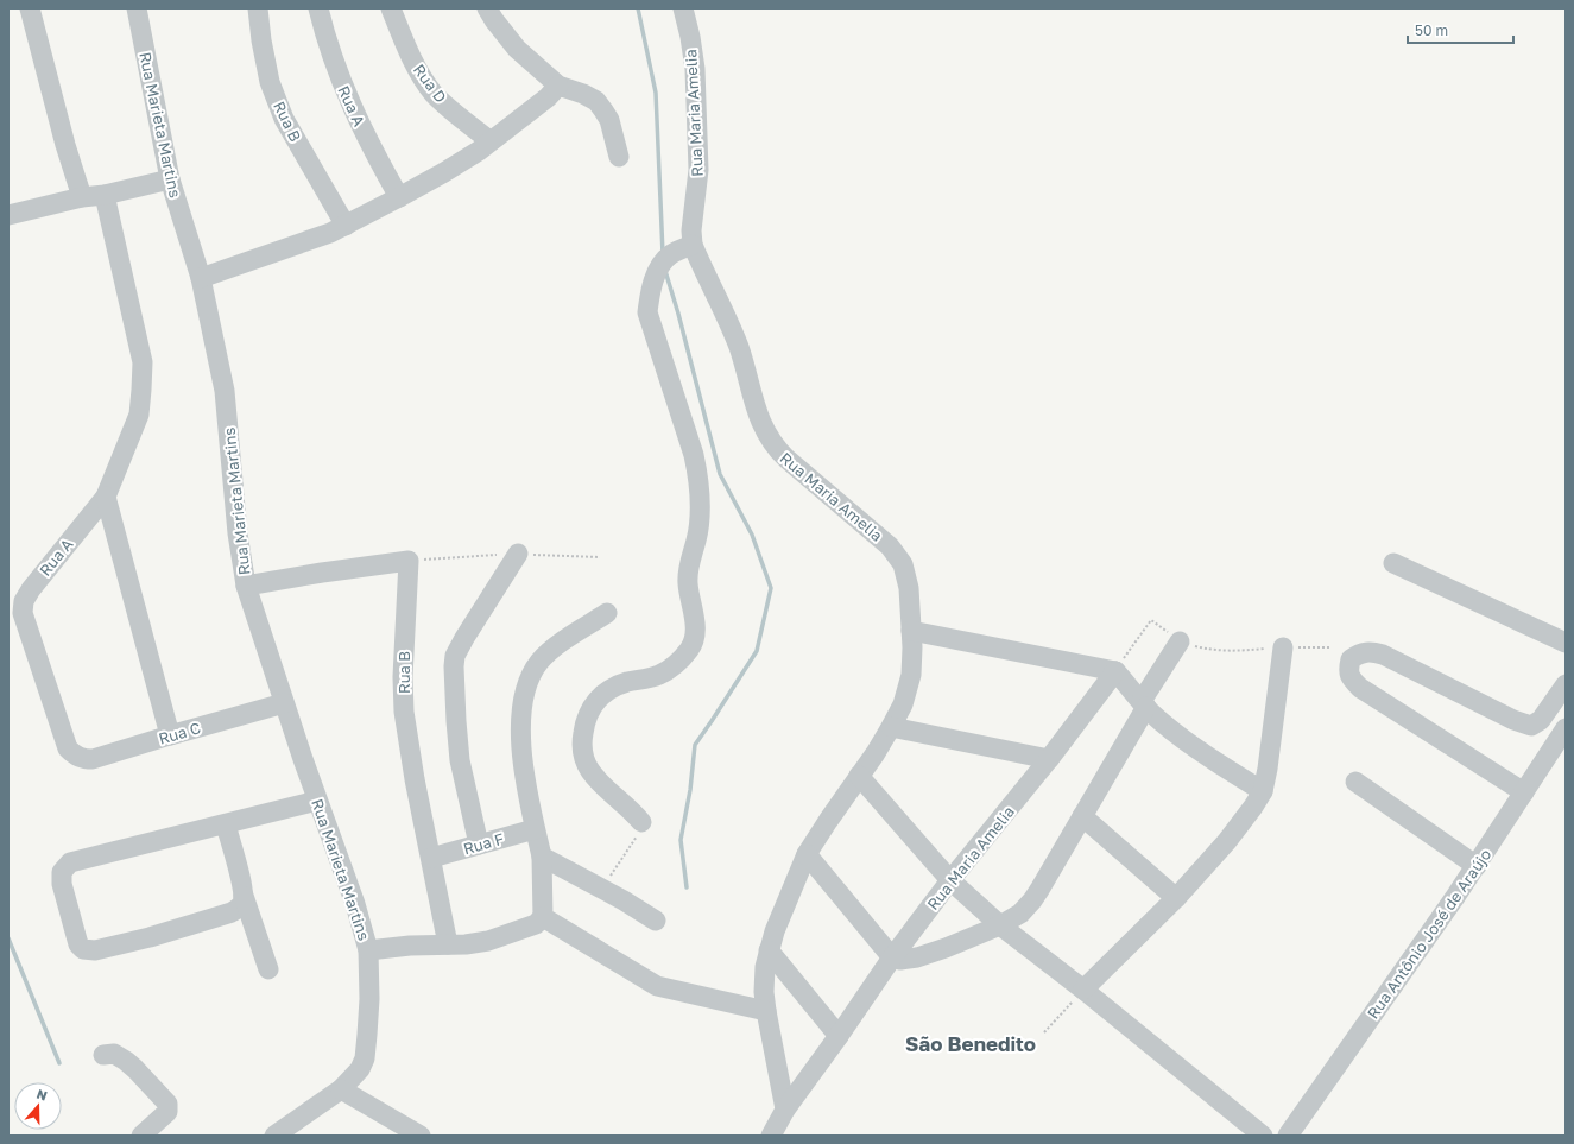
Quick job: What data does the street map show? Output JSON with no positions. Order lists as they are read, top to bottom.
{
  "streets": {
    "street": [
      "Rua D",
      "Rua A",
      "Rua Maria Amelia",
      "Rua B",
      "Rua Marieta Martins",
      "Rua C",
      "Rua F",
      "Rua Antônio José de Araújo"
    ]
  },
  "crossings": [
    ["Rua A", "Rua C"],
    ["Rua B", "Rua Marieta Martins"],
    ["Rua B", "Rua F"],
    ["Rua Marieta Martins", "Rua C"]
  ],
  "districts": ["São Benedito"],
  "scale_bar": "50 m",
  "north": "top"
}
